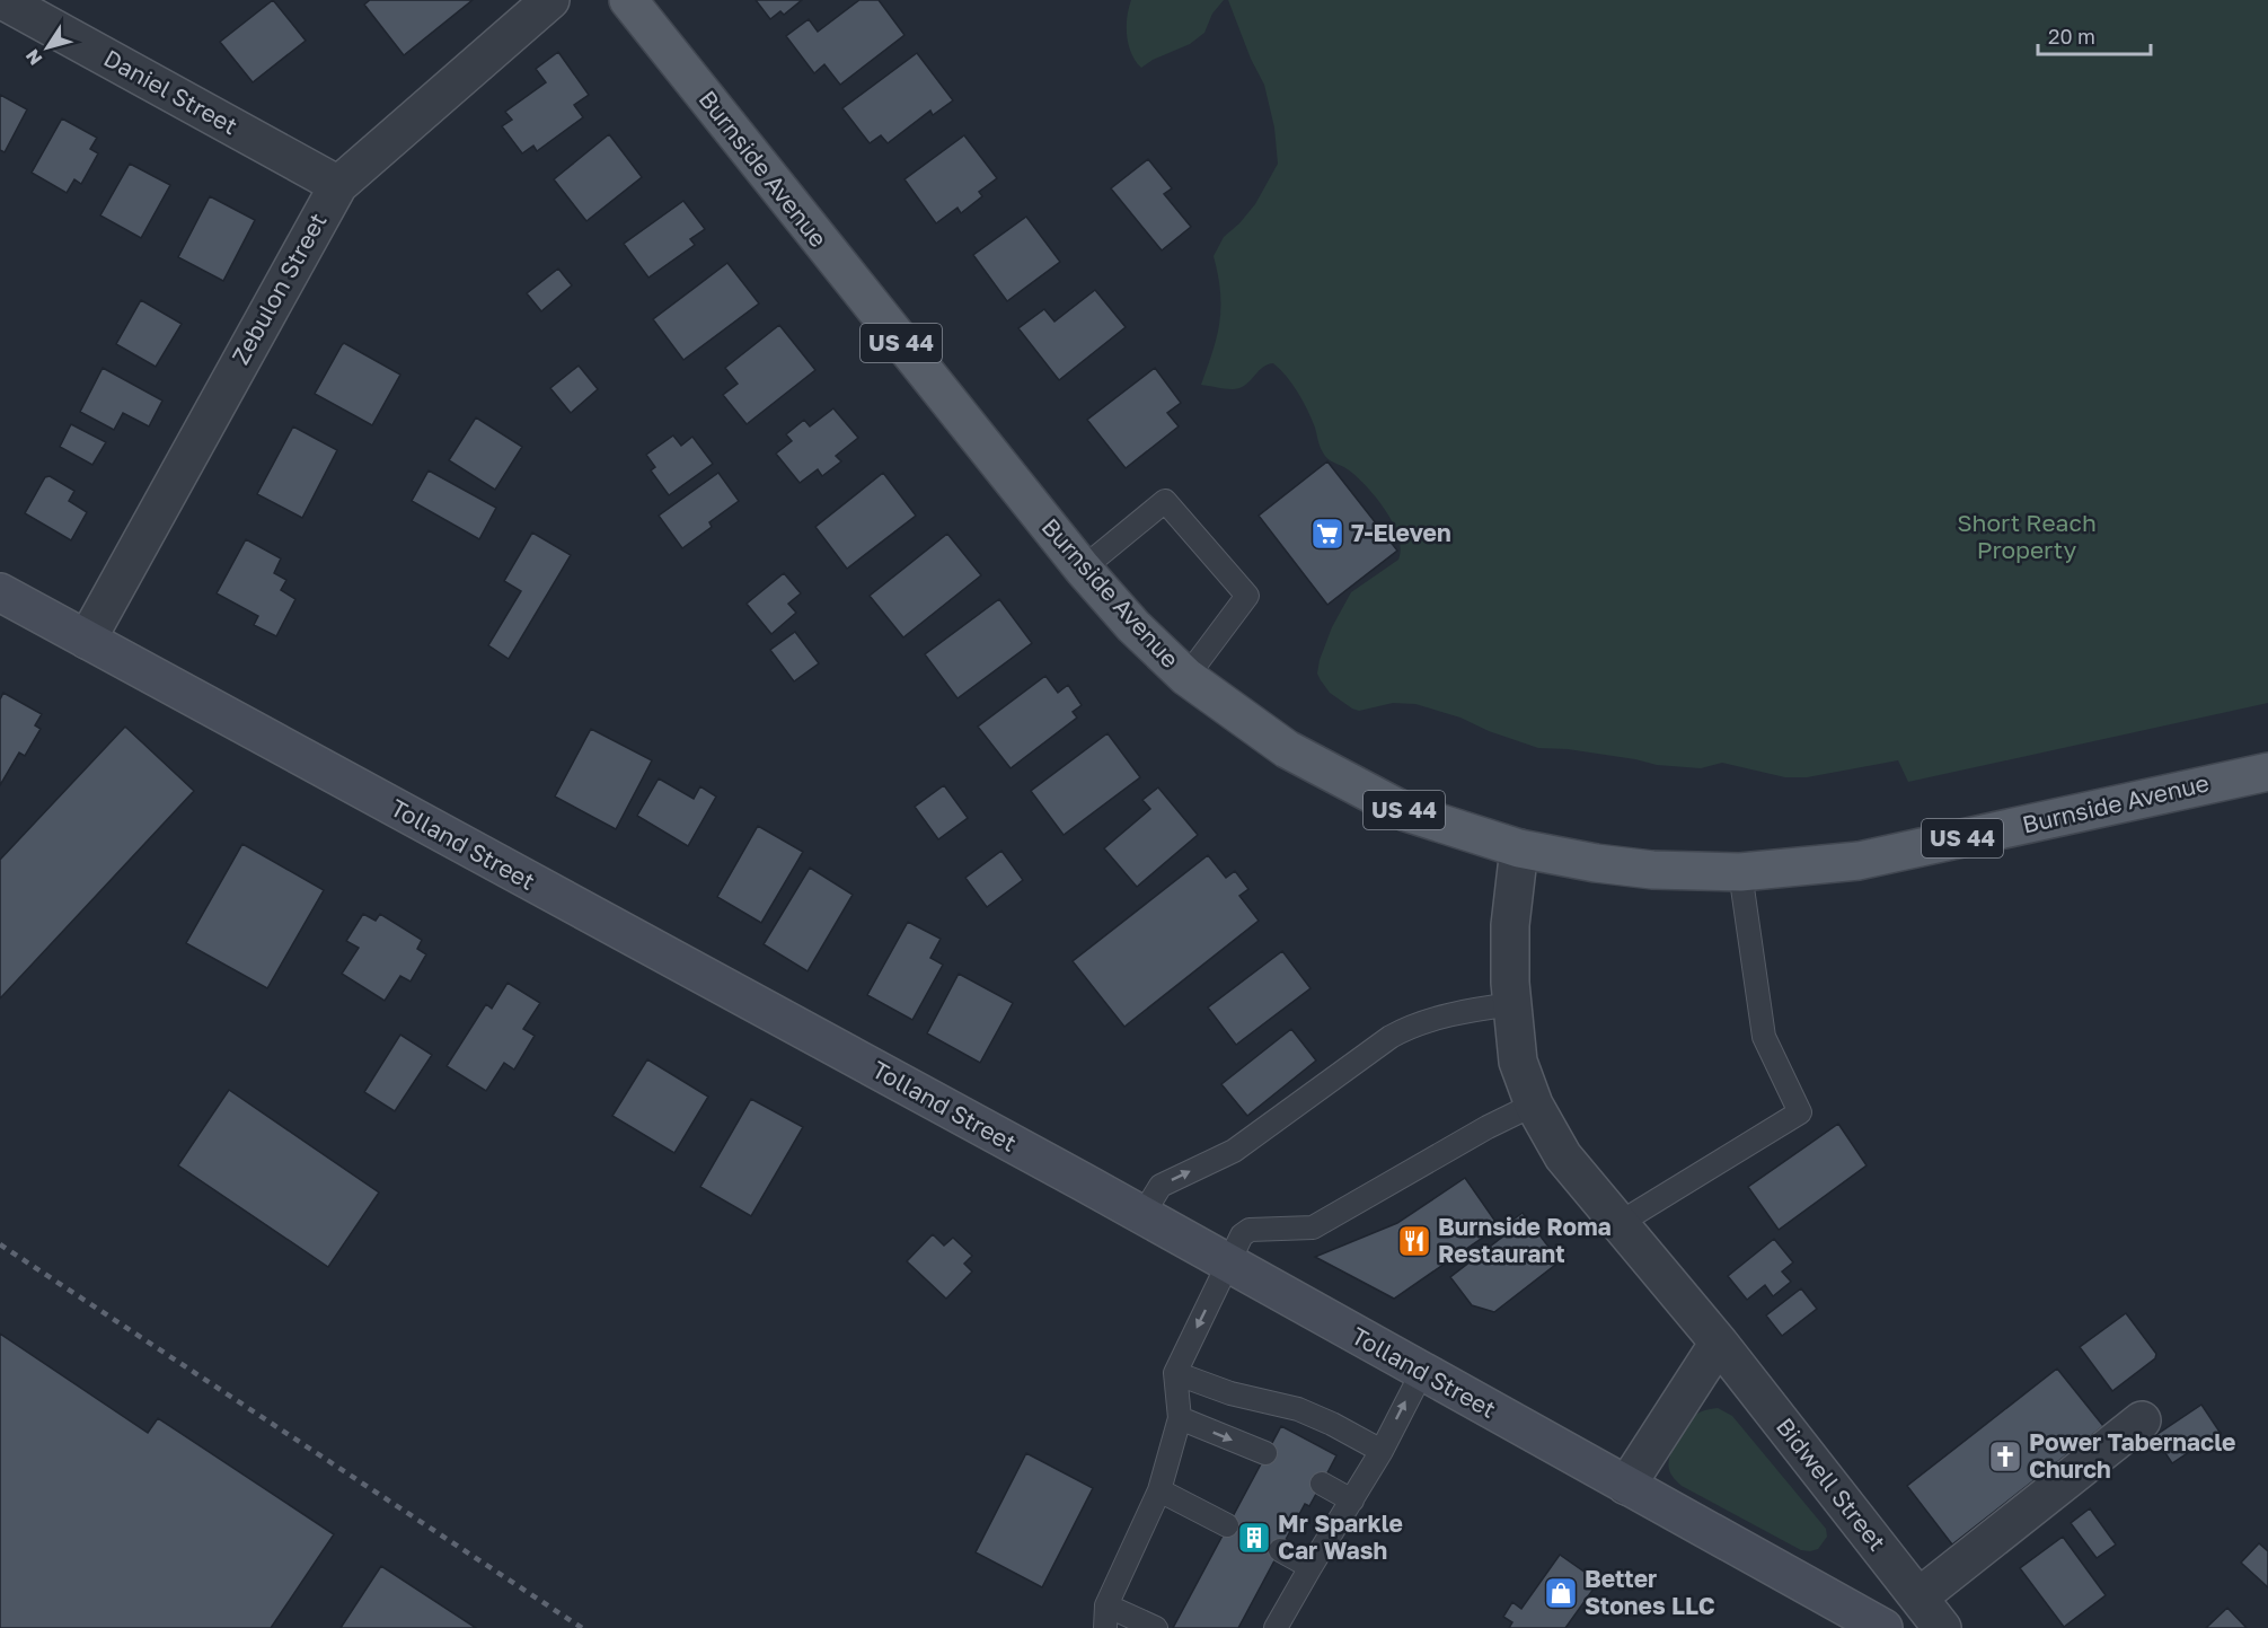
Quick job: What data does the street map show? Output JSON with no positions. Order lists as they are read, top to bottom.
{
  "streets": {
    "main road": ["Burnside Avenue", "US 44", "Tolland Street"],
    "street": ["Daniel Street", "Zebulon Street", "Bidwell Street"]
  },
  "crossings": [
    ["Daniel Street", "Zebulon Street"],
    ["Burnside Avenue", "Bidwell Street"],
    ["Zebulon Street", "Tolland Street"]
  ],
  "parks": ["Short Reach Property"],
  "places": {
    "supermarket": ["7-Eleven"],
    "restaurant": ["Burnside Roma Restaurant"],
    "church": ["Power Tabernacle Church"],
    "building": ["Mr Sparkle Car Wash"],
    "shop": ["Better Stones LLC"]
  },
  "scale_bar": "20 m",
  "north": "bottom left"
}
